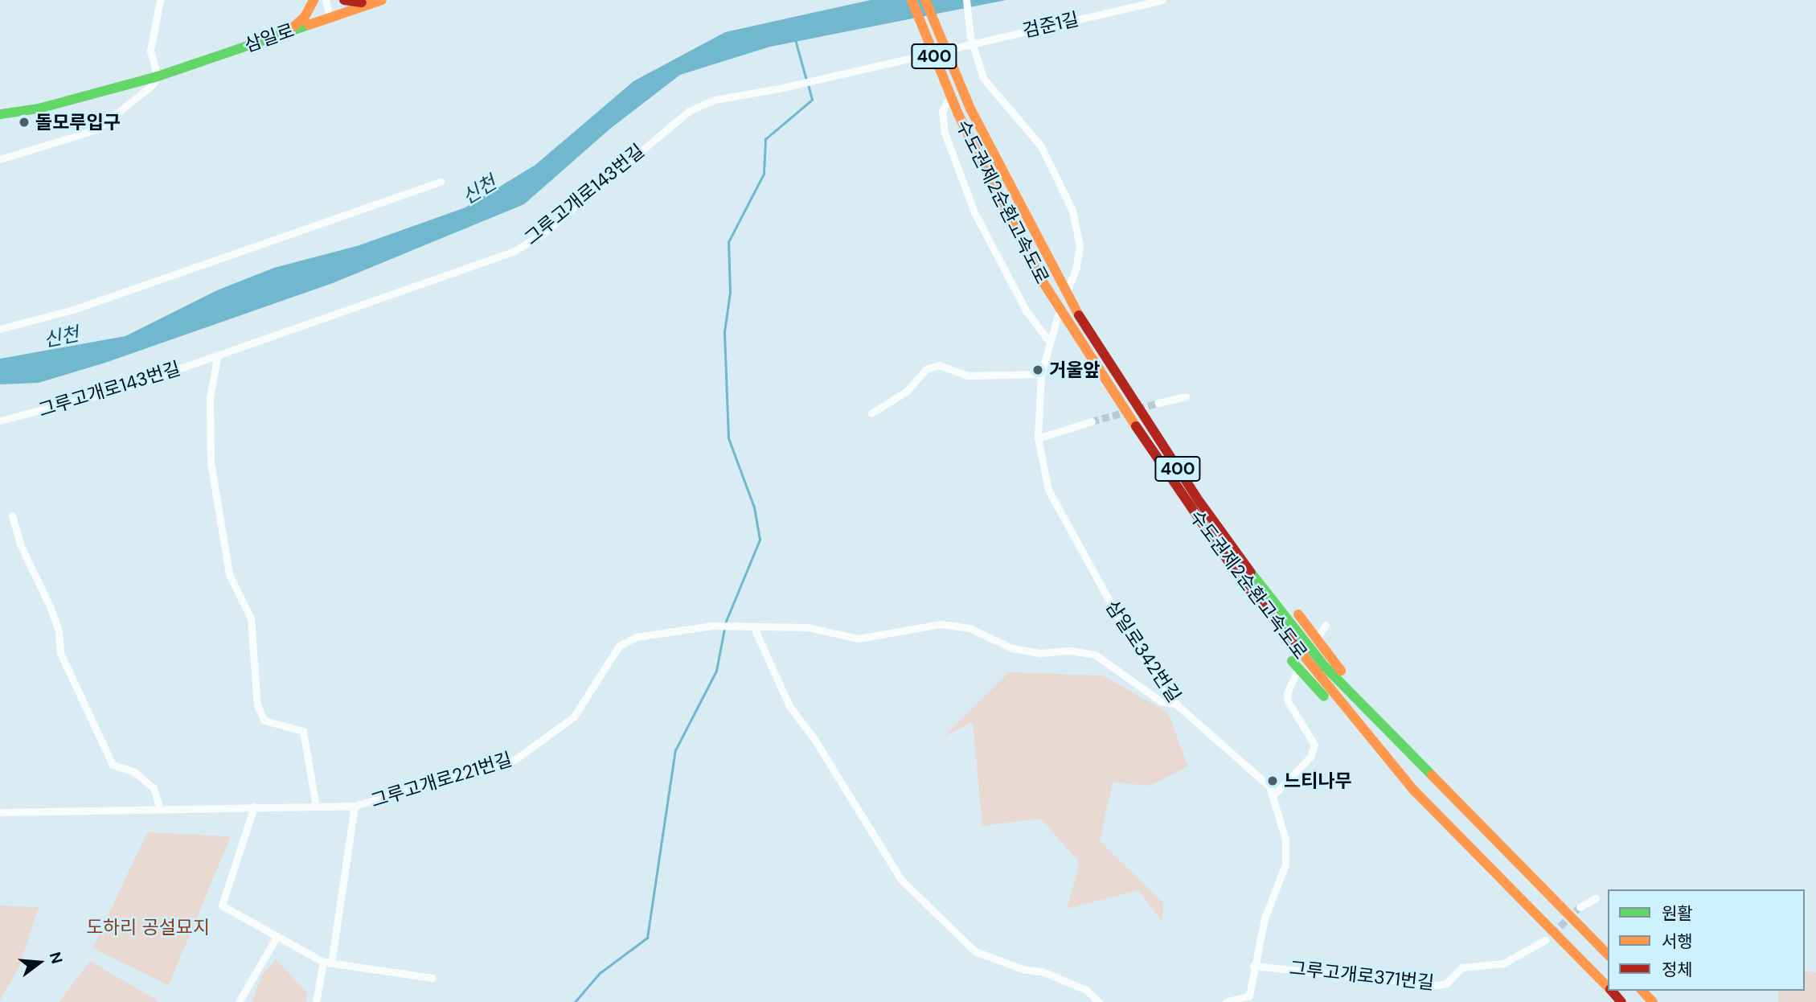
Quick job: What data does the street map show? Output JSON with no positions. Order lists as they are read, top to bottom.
{
  "streets": {
    "main road": ["삼일로", "400", "수도권제2순환고속도로"],
    "street": [
      "검준1길",
      "그루고개로143번길",
      "삼일로342번길",
      "그루고개로221번길",
      "그루고개로371번길"
    ]
  },
  "crossings": [
    ["검준1길", "그루고개로143번길"],
    ["검준1길", "삼일로342번길"],
    ["삼일로342번길", "그루고개로221번길"],
    ["삼일로342번길", "그루고개로371번길"]
  ],
  "water": ["신천"],
  "parks": ["도하리 공설묘지"],
  "places": ["돌모루입구", "거울앞", "느티나무"],
  "legend": ["원활", "서행", "정체"],
  "north": "right"
}
